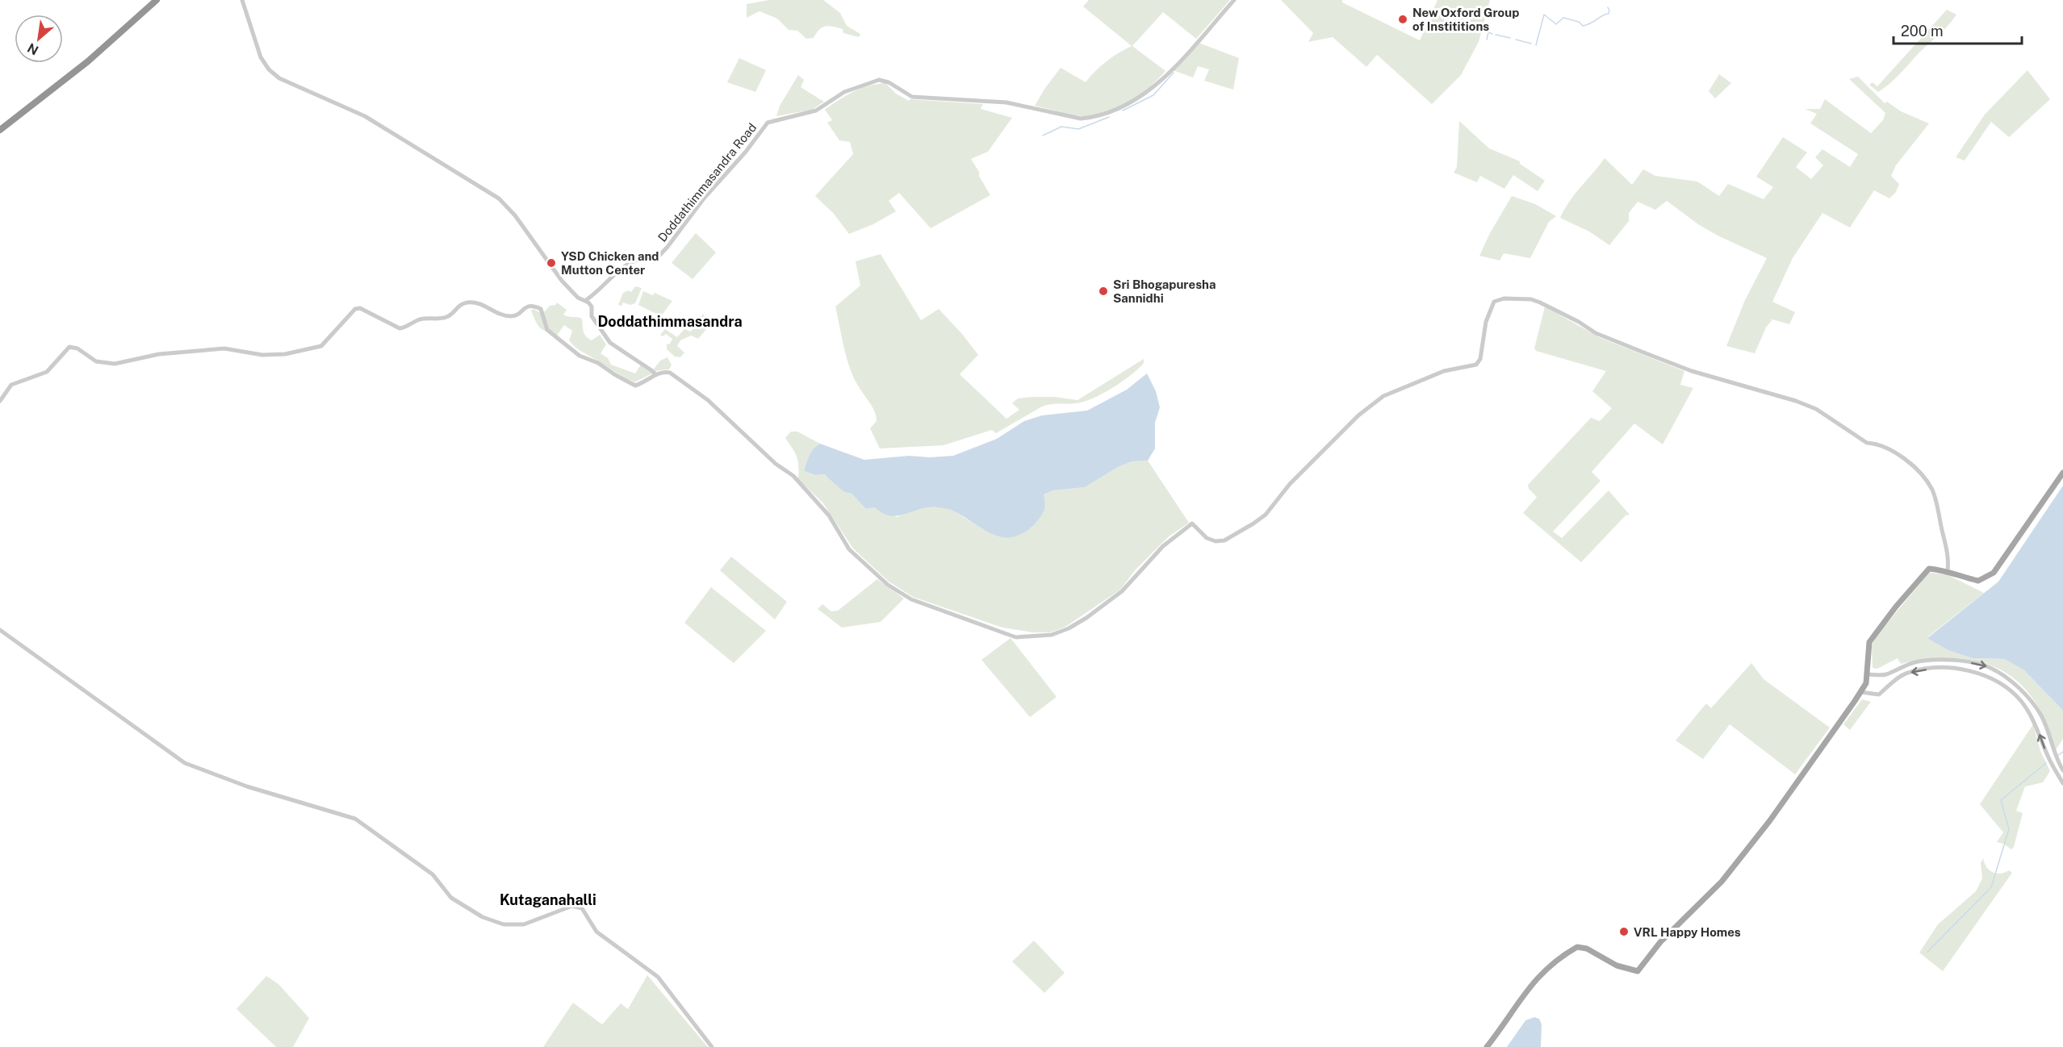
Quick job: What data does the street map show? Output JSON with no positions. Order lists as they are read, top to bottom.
{
  "streets": {
    "street": ["Doddathimmasandra Road"]
  },
  "districts": ["Doddathimmasandra", "Kutaganahalli"],
  "places": [
    "New Oxford Group of Instititions",
    "YSD Chicken and Mutton Center",
    "Sri Bhogapuresha Sannidhi",
    "VRL Happy Homes"
  ],
  "scale_bar": "200 m",
  "north": "bottom left"
}
